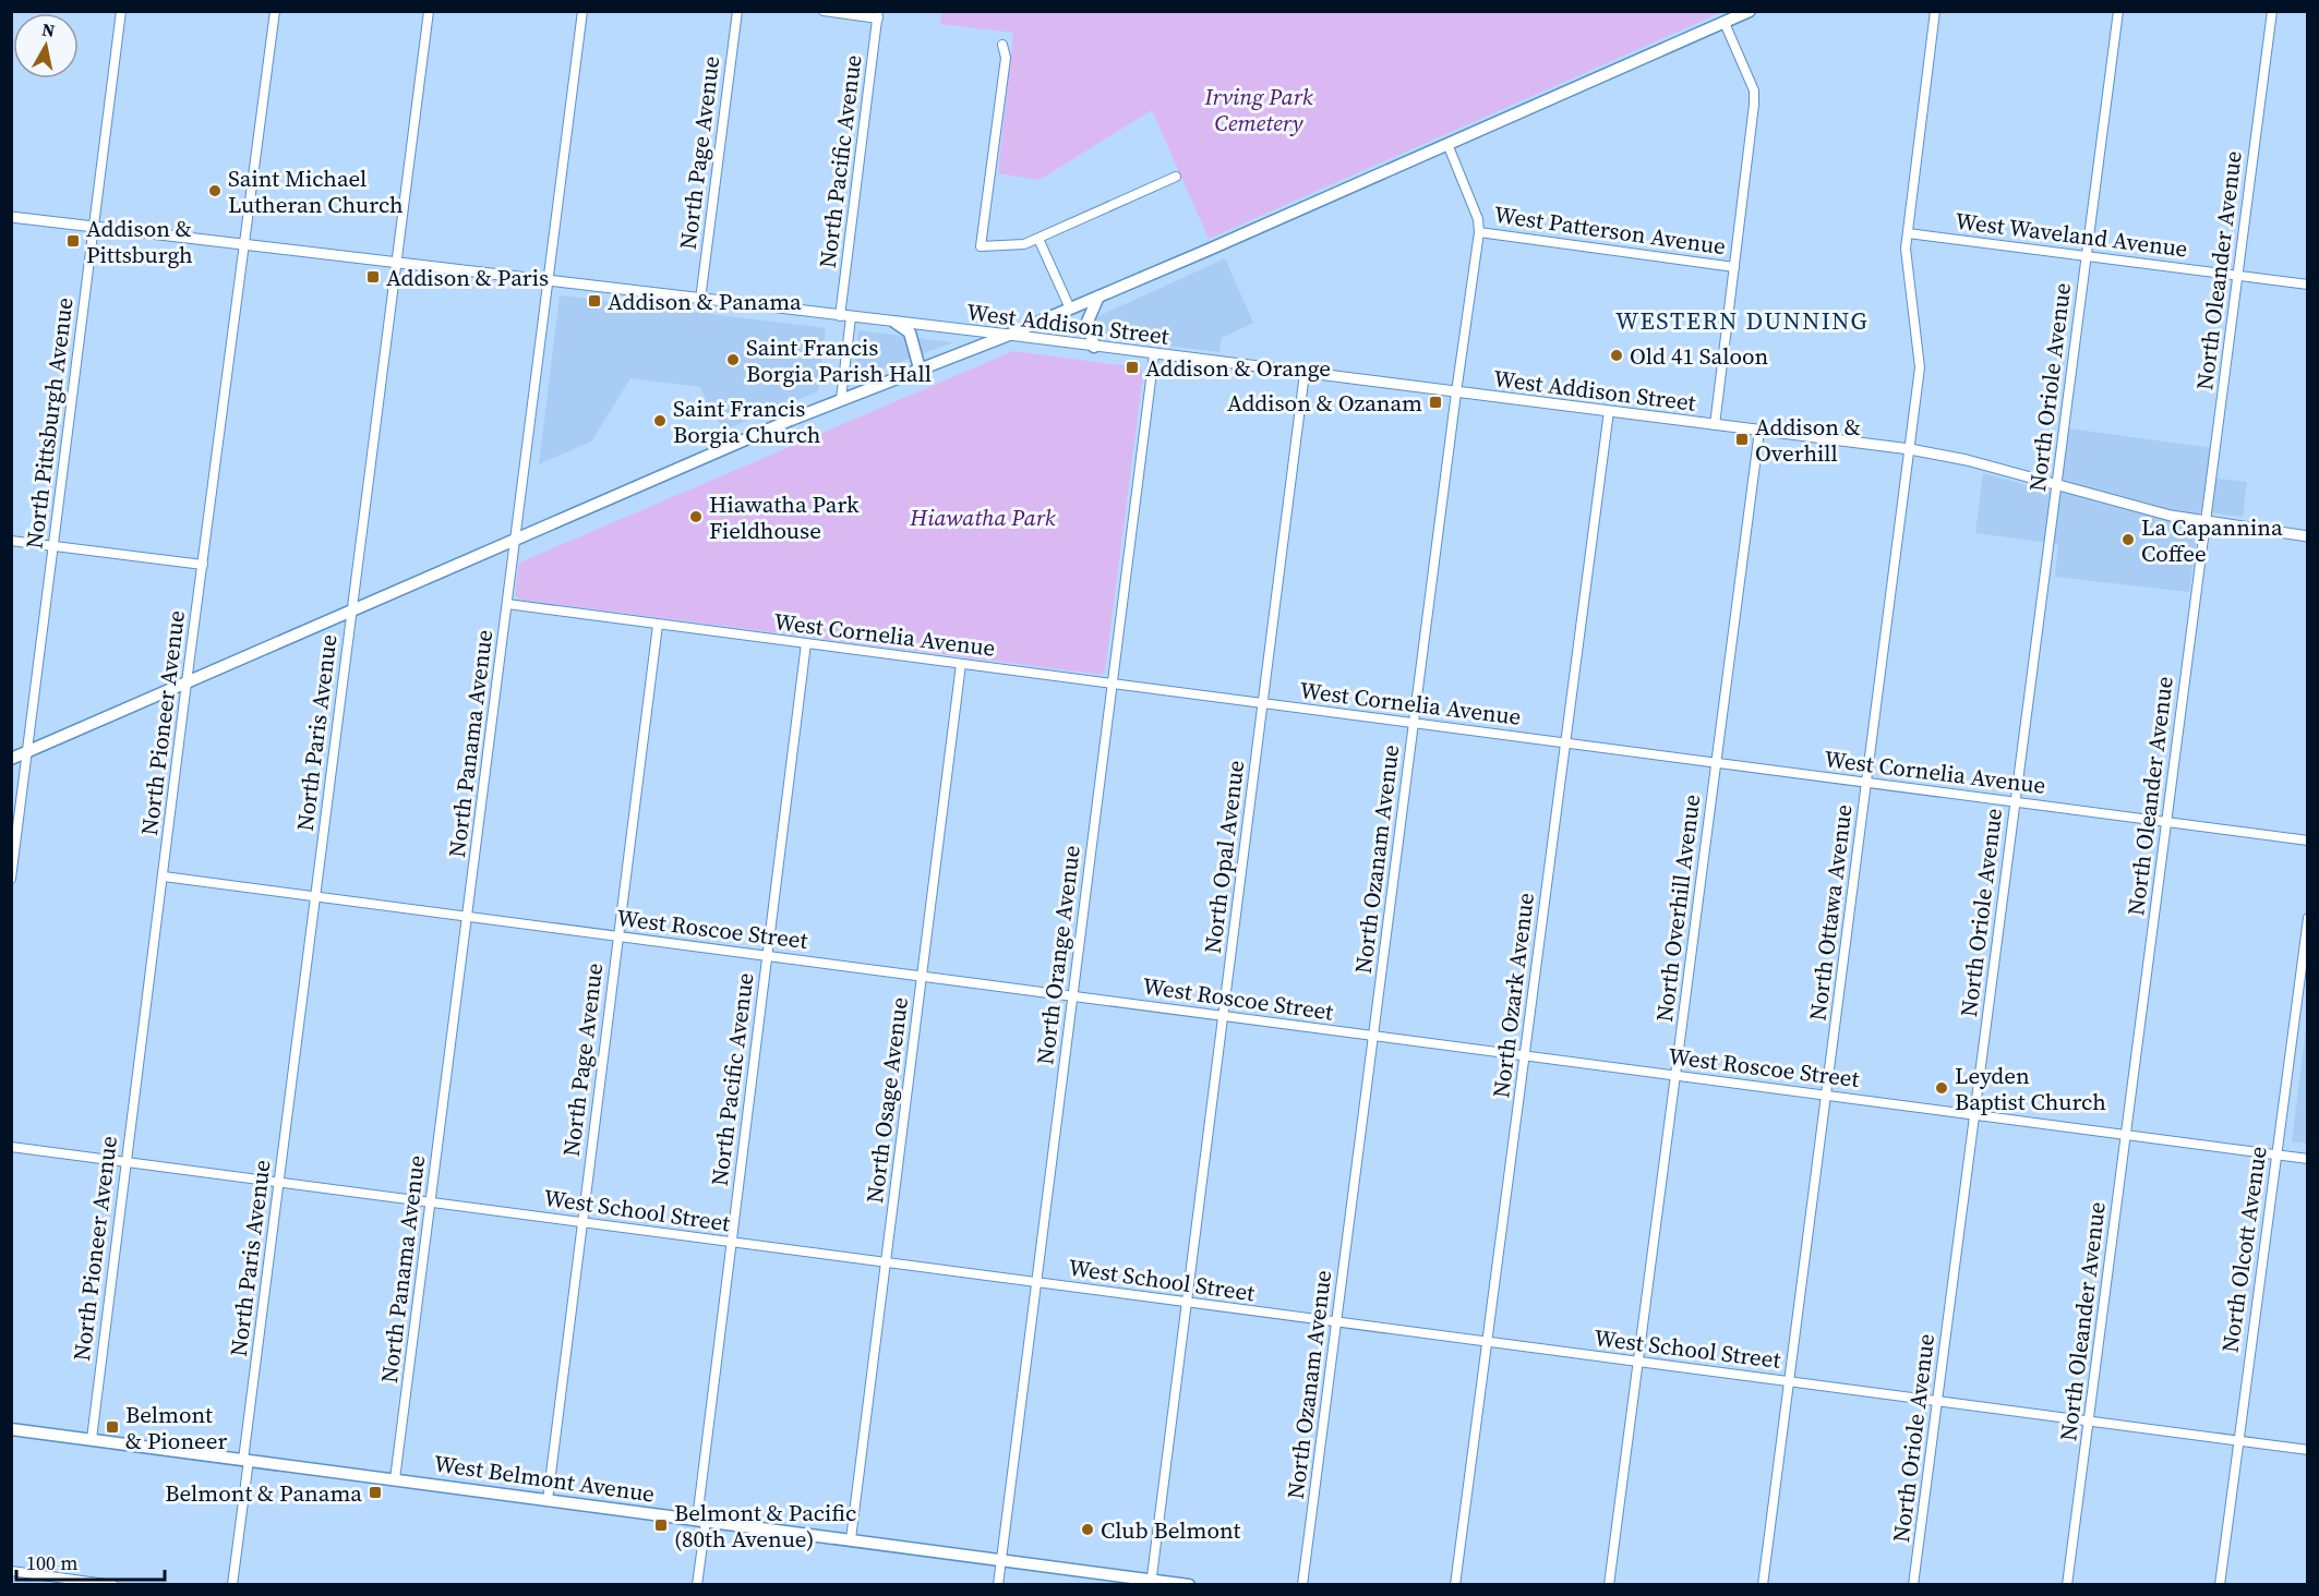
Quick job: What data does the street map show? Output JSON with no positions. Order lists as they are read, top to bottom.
{
  "streets": {
    "main road": ["West Belmont Avenue"],
    "street": [
      "North Page Avenue",
      "North Pacific Avenue",
      "West Patterson Avenue",
      "West Waveland Avenue",
      "North Oleander Avenue",
      "West Addison Street",
      "North Oriole Avenue",
      "North Pittsburgh Avenue",
      "West Cornelia Avenue",
      "North Pioneer Avenue",
      "North Paris Avenue",
      "North Panama Avenue",
      "North Opal Avenue",
      "North Ozanam Avenue",
      "North Overhill Avenue",
      "North Ottawa Avenue",
      "West Roscoe Street",
      "North Orange Avenue",
      "North Ozark Avenue",
      "North Osage Avenue",
      "West School Street",
      "North Olcott Avenue"
    ]
  },
  "crossings": [
    ["North Page Avenue", "West Addison Street"],
    ["North Page Avenue", "West Cornelia Avenue"],
    ["North Page Avenue", "West Roscoe Street"],
    ["North Page Avenue", "West School Street"],
    ["North Page Avenue", "West Belmont Avenue"],
    ["North Pacific Avenue", "West Addison Street"],
    ["North Pacific Avenue", "West Cornelia Avenue"],
    ["North Pacific Avenue", "West Roscoe Street"],
    ["North Pacific Avenue", "West School Street"],
    ["North Pacific Avenue", "West Belmont Avenue"],
    ["West Patterson Avenue", "North Ozanam Avenue"],
    ["West Waveland Avenue", "North Oleander Avenue"],
    ["West Waveland Avenue", "North Oriole Avenue"],
    ["West Waveland Avenue", "North Ottawa Avenue"],
    ["North Oleander Avenue", "West Addison Street"],
    ["North Oleander Avenue", "West Cornelia Avenue"],
    ["North Oleander Avenue", "West Roscoe Street"],
    ["North Oleander Avenue", "West School Street"],
    ["West Addison Street", "North Oriole Avenue"],
    ["West Addison Street", "North Pittsburgh Avenue"],
    ["West Addison Street", "North Pioneer Avenue"],
    ["West Addison Street", "North Paris Avenue"],
    ["West Addison Street", "North Panama Avenue"],
    ["West Addison Street", "North Opal Avenue"],
    ["West Addison Street", "North Ozanam Avenue"],
    ["West Addison Street", "North Overhill Avenue"],
    ["West Addison Street", "North Ottawa Avenue"],
    ["West Addison Street", "North Orange Avenue"],
    ["West Addison Street", "North Ozark Avenue"],
    ["North Oriole Avenue", "West Cornelia Avenue"],
    ["North Oriole Avenue", "West Roscoe Street"],
    ["North Oriole Avenue", "West School Street"],
    ["West Cornelia Avenue", "North Panama Avenue"],
    ["West Cornelia Avenue", "North Opal Avenue"],
    ["West Cornelia Avenue", "North Ozanam Avenue"],
    ["West Cornelia Avenue", "North Overhill Avenue"],
    ["West Cornelia Avenue", "North Ottawa Avenue"],
    ["West Cornelia Avenue", "North Orange Avenue"],
    ["West Cornelia Avenue", "North Ozark Avenue"],
    ["West Cornelia Avenue", "North Osage Avenue"],
    ["North Pioneer Avenue", "West Roscoe Street"],
    ["North Pioneer Avenue", "West School Street"],
    ["North Pioneer Avenue", "West Belmont Avenue"],
    ["North Paris Avenue", "West Roscoe Street"],
    ["North Paris Avenue", "West School Street"],
    ["North Paris Avenue", "West Belmont Avenue"],
    ["North Panama Avenue", "West Roscoe Street"],
    ["North Panama Avenue", "West School Street"],
    ["North Panama Avenue", "West Belmont Avenue"],
    ["North Opal Avenue", "West Roscoe Street"],
    ["North Opal Avenue", "West School Street"],
    ["North Opal Avenue", "West Belmont Avenue"],
    ["North Ozanam Avenue", "West Roscoe Street"],
    ["North Ozanam Avenue", "West School Street"],
    ["North Overhill Avenue", "West Roscoe Street"],
    ["North Overhill Avenue", "West School Street"],
    ["North Ottawa Avenue", "West Roscoe Street"],
    ["North Ottawa Avenue", "West School Street"],
    ["West Roscoe Street", "North Orange Avenue"],
    ["West Roscoe Street", "North Ozark Avenue"],
    ["West Roscoe Street", "North Osage Avenue"],
    ["West Roscoe Street", "North Olcott Avenue"],
    ["North Orange Avenue", "West School Street"],
    ["North Orange Avenue", "West Belmont Avenue"],
    ["North Ozark Avenue", "West School Street"],
    ["North Osage Avenue", "West School Street"],
    ["North Osage Avenue", "West Belmont Avenue"],
    ["West School Street", "North Olcott Avenue"]
  ],
  "districts": ["WESTERN DUNNING"],
  "parks": ["Irving Park Cemetery", "Hiawatha Park"],
  "places": {
    "other": [
      "Saint Michael Lutheran Church",
      "Old 41 Saloon",
      "Saint Francis Borgia Parish Hall",
      "Saint Francis Borgia Church",
      "Hiawatha Park Fieldhouse",
      "La Capannina Coffee",
      "Leyden Baptist Church",
      "Club Belmont"
    ],
    "transit": [
      "Addison & Pittsburgh",
      "Addison & Paris",
      "Addison & Panama",
      "Addison & Orange",
      "Addison & Ozanam",
      "Addison & Overhill",
      "Belmont & Pioneer",
      "Belmont & Panama",
      "Belmont & Pacific (80th Avenue)"
    ]
  },
  "scale_bar": "100 m",
  "north": "top"
}
